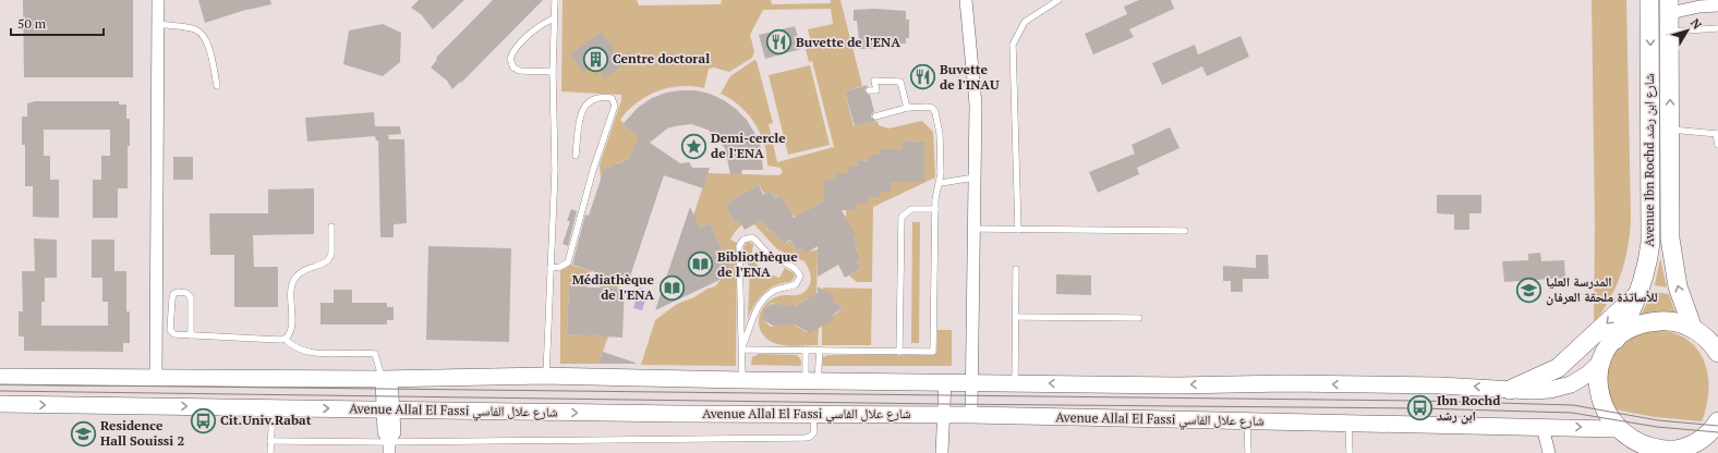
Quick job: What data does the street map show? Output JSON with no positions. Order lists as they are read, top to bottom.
{
  "streets": {
    "main road": ["Avenue Ibn Rochd شارع ابن رشد"],
    "street": ["Avenue Allal El Fassi شارع علال الفاسي"]
  },
  "crossings": [
    ["Avenue Ibn Rochd شارع ابن رشد", "Avenue Allal El Fassi شارع علال الفاسي"]
  ],
  "places": {
    "restaurant": ["Buvette de l'ENA", "Buvette de l'INAU"],
    "building": ["Centre doctoral"],
    "place": ["Demi-cercle de l'ENA"],
    "library": ["Bibliothèque de l'ENA", "Médiathèque de l'ENA"],
    "school or university": ["المدرسة العليا للأساتذة ملحقة العرفان", "Residence Hall Souissi 2"],
    "bus stop": ["Ibn Rochd ابن رشد", "Cit.Univ.Rabat"]
  },
  "scale_bar": "50 m",
  "north": "top right"
}
